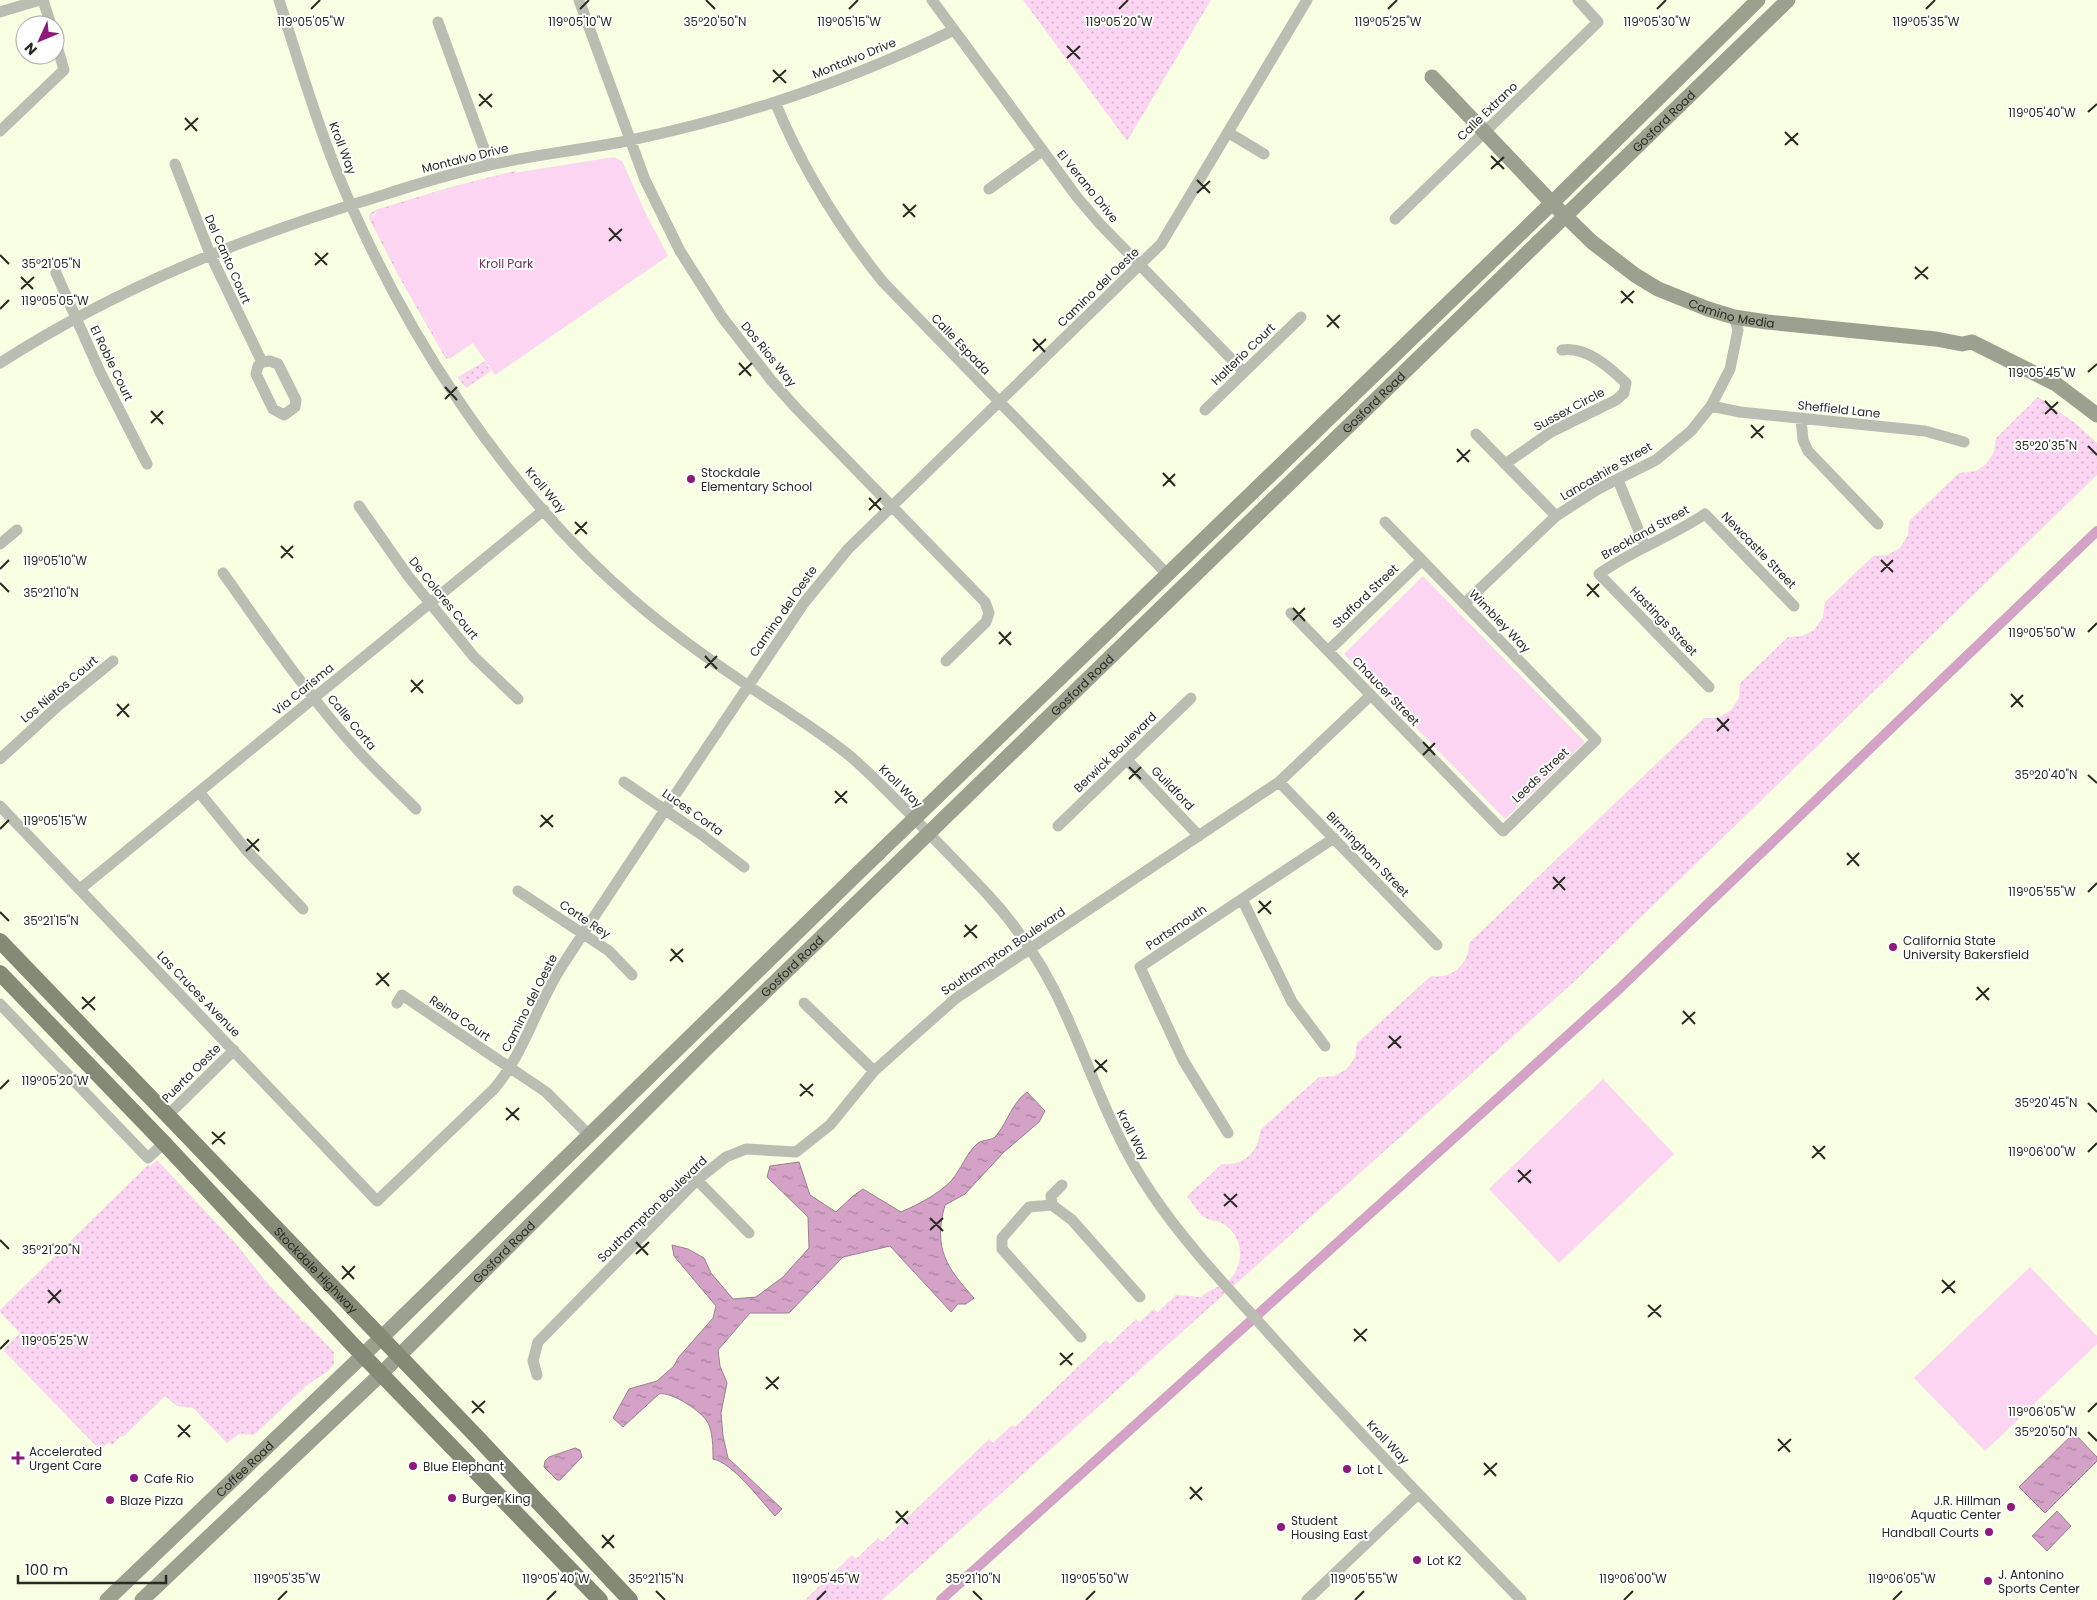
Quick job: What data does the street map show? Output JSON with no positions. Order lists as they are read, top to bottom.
{
  "streets": {
    "main road": [
      "Gosford Road",
      "Camino Media",
      "Stockdale Highway",
      "Coffee Road"
    ],
    "street": [
      "Montalvo Drive",
      "Calle Extrano",
      "Kroll Way",
      "El Verano Drive",
      "Del Canto Court",
      "Camino del Oeste",
      "Calle Espada",
      "Dos Rios Way",
      "Halterio Court",
      "El Roble Court",
      "Sussex Circle",
      "Sheffield Lane",
      "Lancashire Street",
      "Breckland Street",
      "Newcastle Street",
      "Stafford Street",
      "De Colores Court",
      "Wimbley Way",
      "Hastings Street",
      "Los Nietos Court",
      "Via Carisma",
      "Chaucer Street",
      "Calle Corta",
      "Berwick Boulevard",
      "Leeds Street",
      "Guildford",
      "Luces Corta",
      "Birmingham Street",
      "Corte Rey",
      "Partsmouth",
      "Southampton Boulevard",
      "Las Cruces Avenue",
      "Reina Court",
      "Puerta Oeste"
    ]
  },
  "crossings": [
    ["Montalvo Drive", "Kroll Way"],
    ["Montalvo Drive", "El Verano Drive"],
    ["Montalvo Drive", "Del Canto Court"],
    ["Montalvo Drive", "Calle Espada"],
    ["Montalvo Drive", "Dos Rios Way"],
    ["Montalvo Drive", "El Roble Court"],
    ["Calle Extrano", "Camino Media"],
    ["Gosford Road", "Kroll Way"],
    ["Gosford Road", "Camino Media"],
    ["Gosford Road", "Calle Espada"],
    ["Gosford Road", "Stockdale Highway"],
    ["Gosford Road", "Coffee Road"],
    ["Kroll Way", "Camino del Oeste"],
    ["Kroll Way", "Via Carisma"],
    ["Kroll Way", "Southampton Boulevard"],
    ["El Verano Drive", "Camino del Oeste"],
    ["El Verano Drive", "Halterio Court"],
    ["Camino del Oeste", "Calle Espada"],
    ["Camino del Oeste", "Dos Rios Way"],
    ["Camino del Oeste", "Luces Corta"],
    ["Camino del Oeste", "Corte Rey"],
    ["Camino del Oeste", "Las Cruces Avenue"],
    ["Camino del Oeste", "Reina Court"],
    ["Camino Media", "Lancashire Street"],
    ["Sheffield Lane", "Lancashire Street"],
    ["Lancashire Street", "Wimbley Way"],
    ["Breckland Street", "Newcastle Street"],
    ["Breckland Street", "Hastings Street"],
    ["Stafford Street", "Wimbley Way"],
    ["Stafford Street", "Chaucer Street"],
    ["De Colores Court", "Via Carisma"],
    ["Wimbley Way", "Leeds Street"],
    ["Via Carisma", "Calle Corta"],
    ["Via Carisma", "Las Cruces Avenue"],
    ["Chaucer Street", "Leeds Street"],
    ["Chaucer Street", "Southampton Boulevard"],
    ["Berwick Boulevard", "Guildford"],
    ["Guildford", "Southampton Boulevard"],
    ["Birmingham Street", "Partsmouth"],
    ["Birmingham Street", "Southampton Boulevard"],
    ["Las Cruces Avenue", "Puerta Oeste"],
    ["Puerta Oeste", "Stockdale Highway"],
    ["Stockdale Highway", "Coffee Road"]
  ],
  "parks": ["Kroll Park"],
  "places": {
    "other": [
      "Stockdale Elementary School",
      "California State University Bakersfield",
      "Blue Elephant",
      "Lot L",
      "Cafe Rio",
      "Burger King",
      "Blaze Pizza",
      "J.R. Hillman Aquatic Center",
      "Student Housing East",
      "Handball Courts",
      "Lot K2",
      "J. Antonino Sports Center"
    ],
    "health": ["Accelerated Urgent Care"]
  },
  "scale_bar": "100 m",
  "north": "bottom left",
  "coordinates": [
    "119°05'05\"W",
    "119°05'10\"W",
    "119°05'15\"W",
    "119°05'20\"W",
    "119°05'25\"W",
    "119°05'30\"W",
    "119°05'35\"W",
    "35°20'50\"N",
    "119°05'40\"W",
    "35°21'05\"N",
    "119°05'45\"W",
    "35°20'35\"N",
    "35°21'10\"N",
    "119°05'50\"W",
    "35°20'40\"N",
    "119°05'55\"W",
    "35°21'15\"N",
    "35°20'45\"N",
    "119°06'00\"W",
    "35°21'20\"N",
    "119°06'05\"W"
  ]
}
